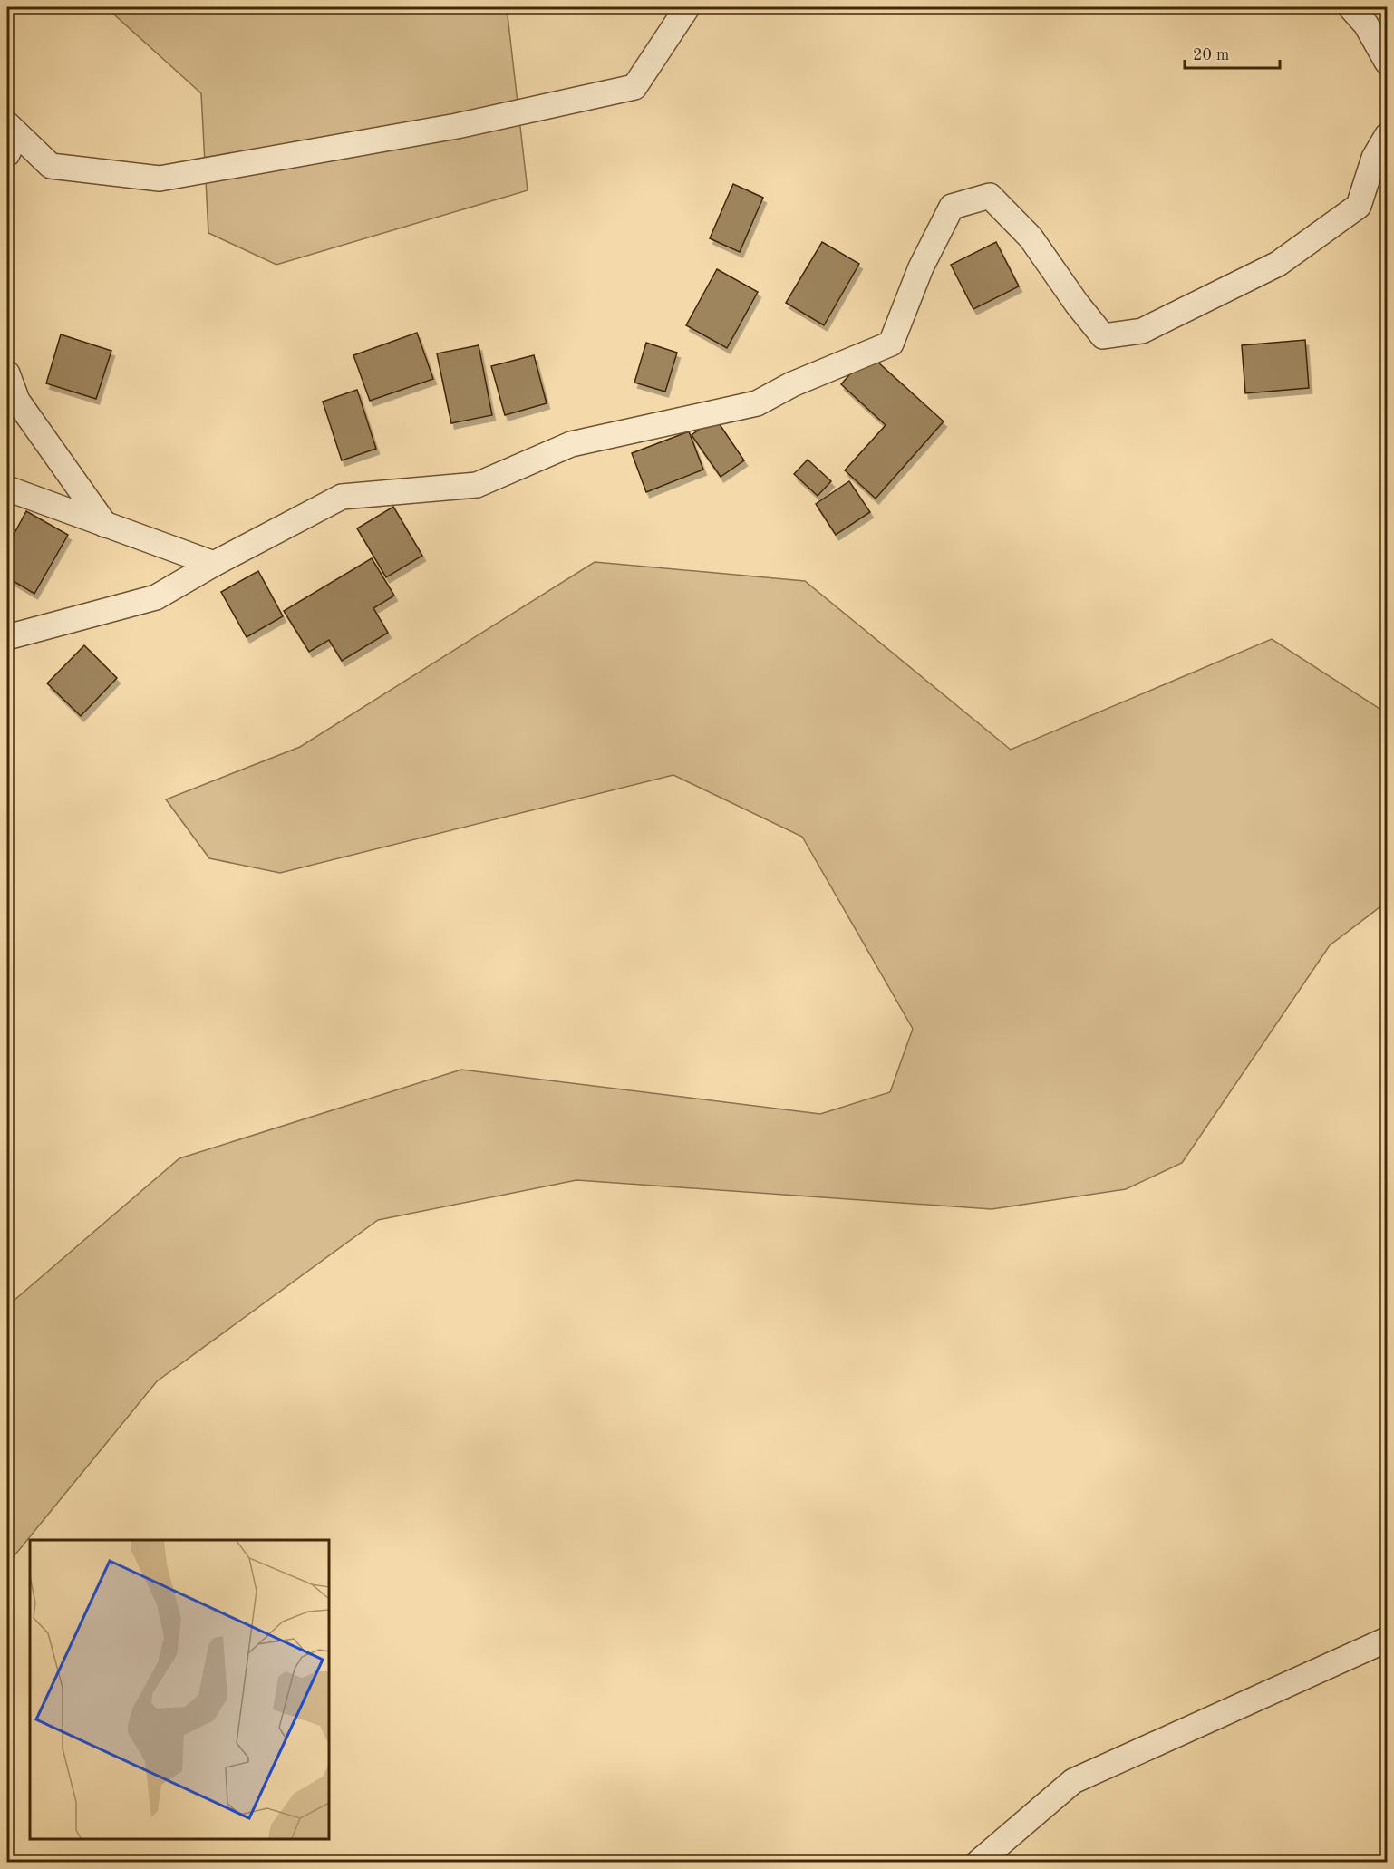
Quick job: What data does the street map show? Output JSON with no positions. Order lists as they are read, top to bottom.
{
  "scale_bar": "20 m"
}
